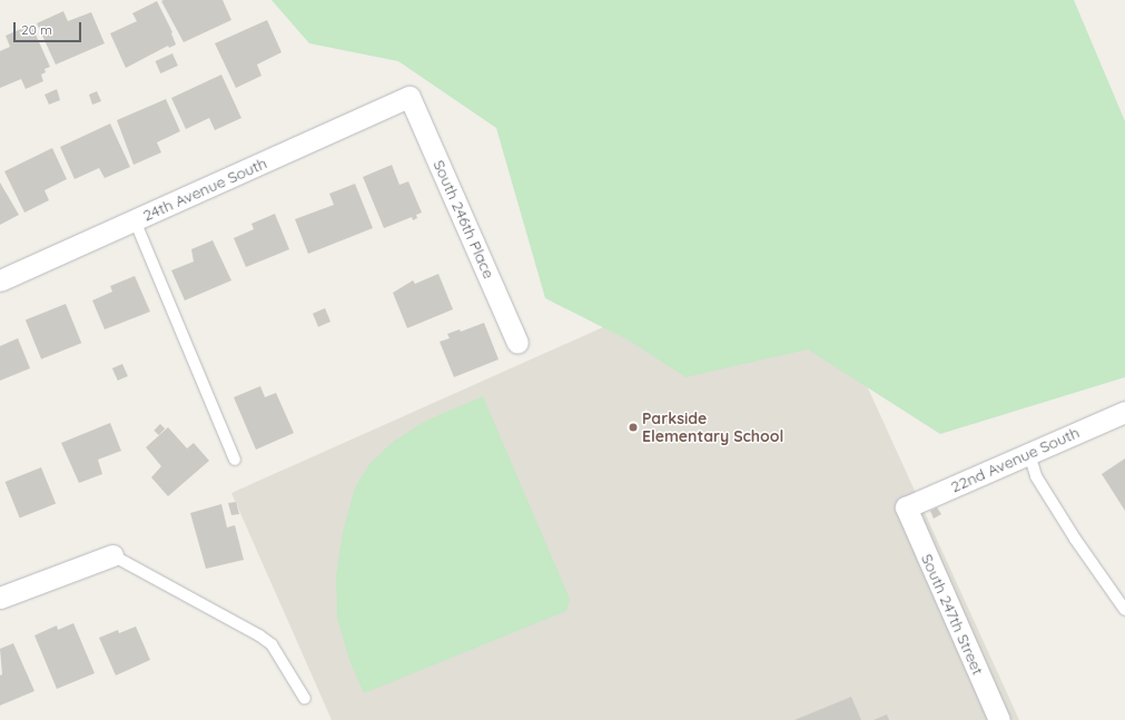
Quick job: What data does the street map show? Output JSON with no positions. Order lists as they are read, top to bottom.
{
  "streets": {
    "street": [
      "24th Avenue South",
      "South 246th Place",
      "22nd Avenue South",
      "South 247th Street"
    ]
  },
  "crossings": [
    ["24th Avenue South", "South 246th Place"],
    ["22nd Avenue South", "South 247th Street"]
  ],
  "places": ["Parkside Elementary School"],
  "scale_bar": "20 m"
}
